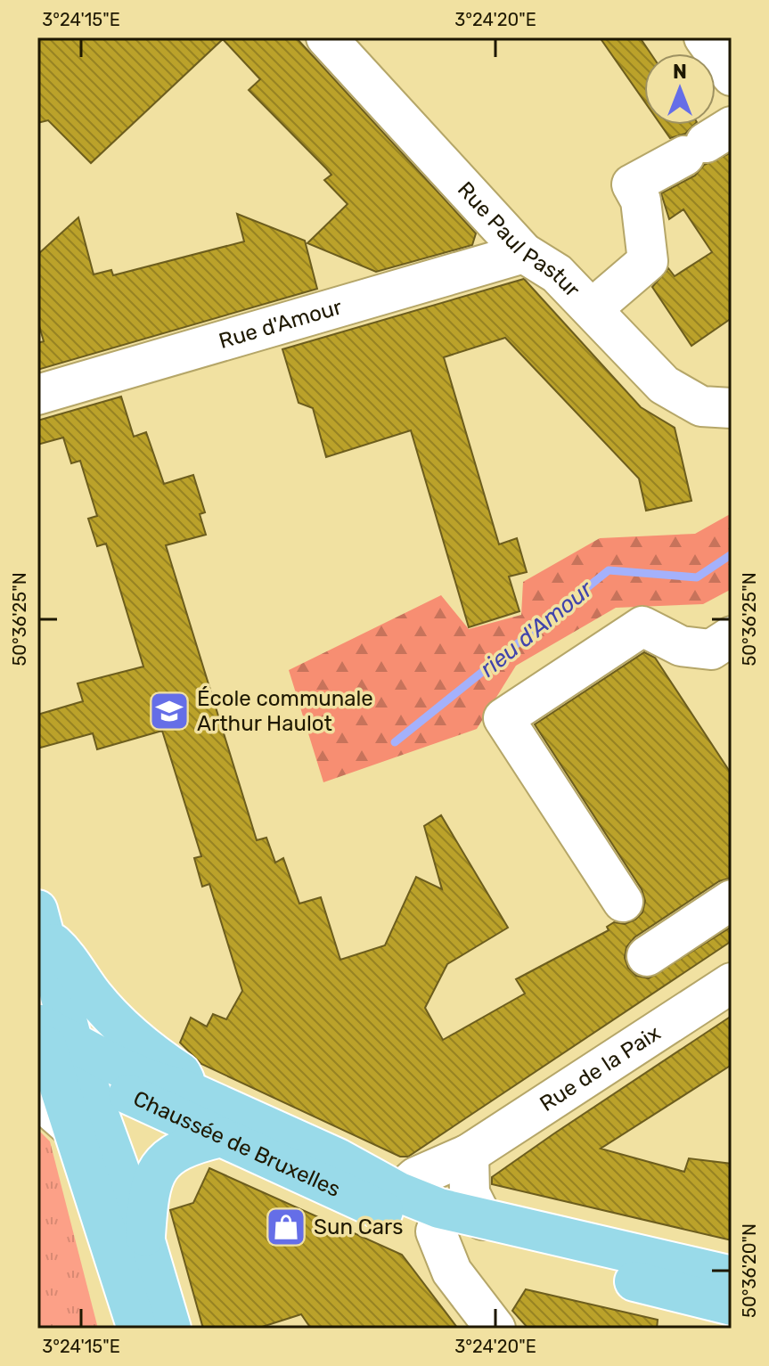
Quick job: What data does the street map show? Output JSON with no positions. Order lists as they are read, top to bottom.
{
  "streets": {
    "main road": ["Chaussée de Bruxelles"],
    "street": ["Rue Paul Pastur", "Rue d'Amour", "Rue de la Paix"]
  },
  "crossings": [
    ["Rue Paul Pastur", "Rue d'Amour"],
    ["Rue de la Paix", "Chaussée de Bruxelles"]
  ],
  "water": ["rieu d'Amour"],
  "places": {
    "school or university": ["École communale Arthur Haulot"],
    "shop": ["Sun Cars"]
  },
  "north": "top",
  "coordinates": [
    "3°24'15\"E",
    "3°24'20\"E",
    "50°36'25\"N",
    "50°36'20\"N"
  ]
}
